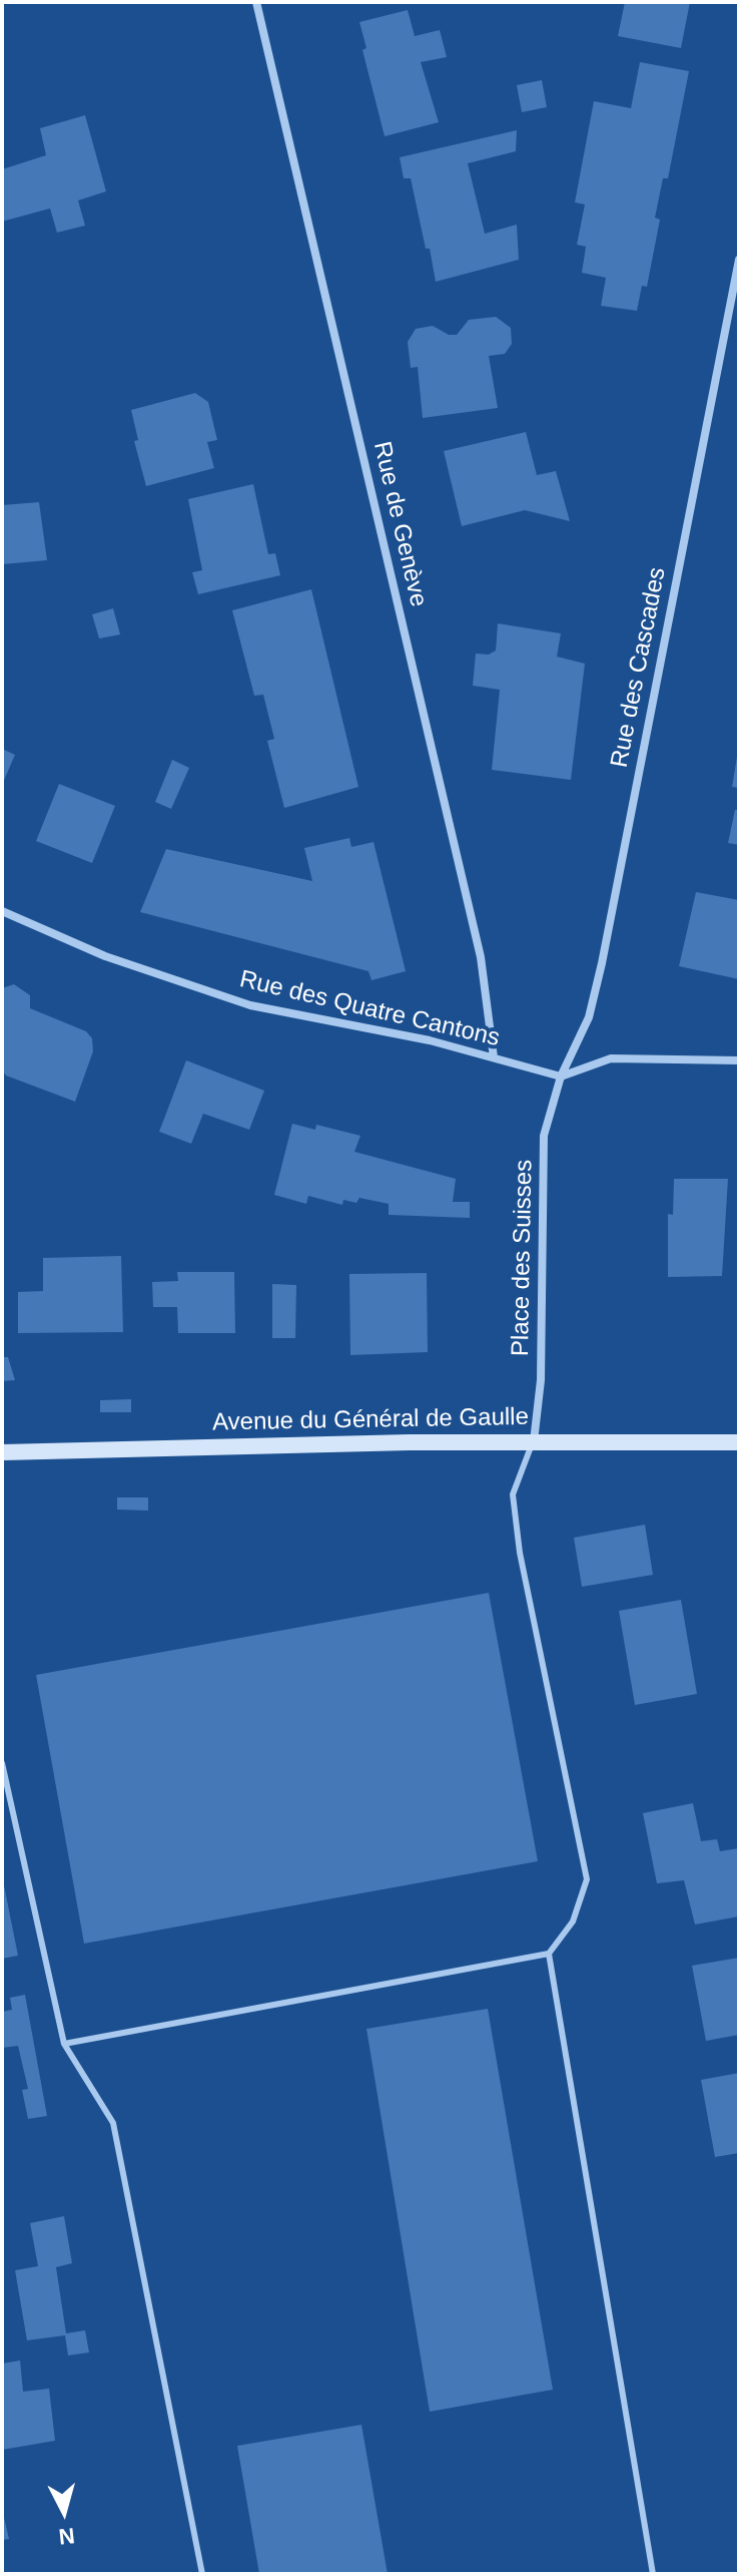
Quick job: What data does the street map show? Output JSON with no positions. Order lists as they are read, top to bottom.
{
  "streets": {
    "main road": ["Avenue du Général de Gaulle"],
    "street": [
      "Rue de Genève",
      "Rue des Cascades",
      "Rue des Quatre Cantons",
      "Place des Suisses"
    ]
  },
  "crossings": [
    ["Rue de Genève", "Rue des Quatre Cantons"],
    ["Rue des Cascades", "Rue des Quatre Cantons"],
    ["Rue des Cascades", "Place des Suisses"],
    ["Rue des Quatre Cantons", "Place des Suisses"],
    ["Place des Suisses", "Avenue du Général de Gaulle"]
  ],
  "north": "bottom"
}
